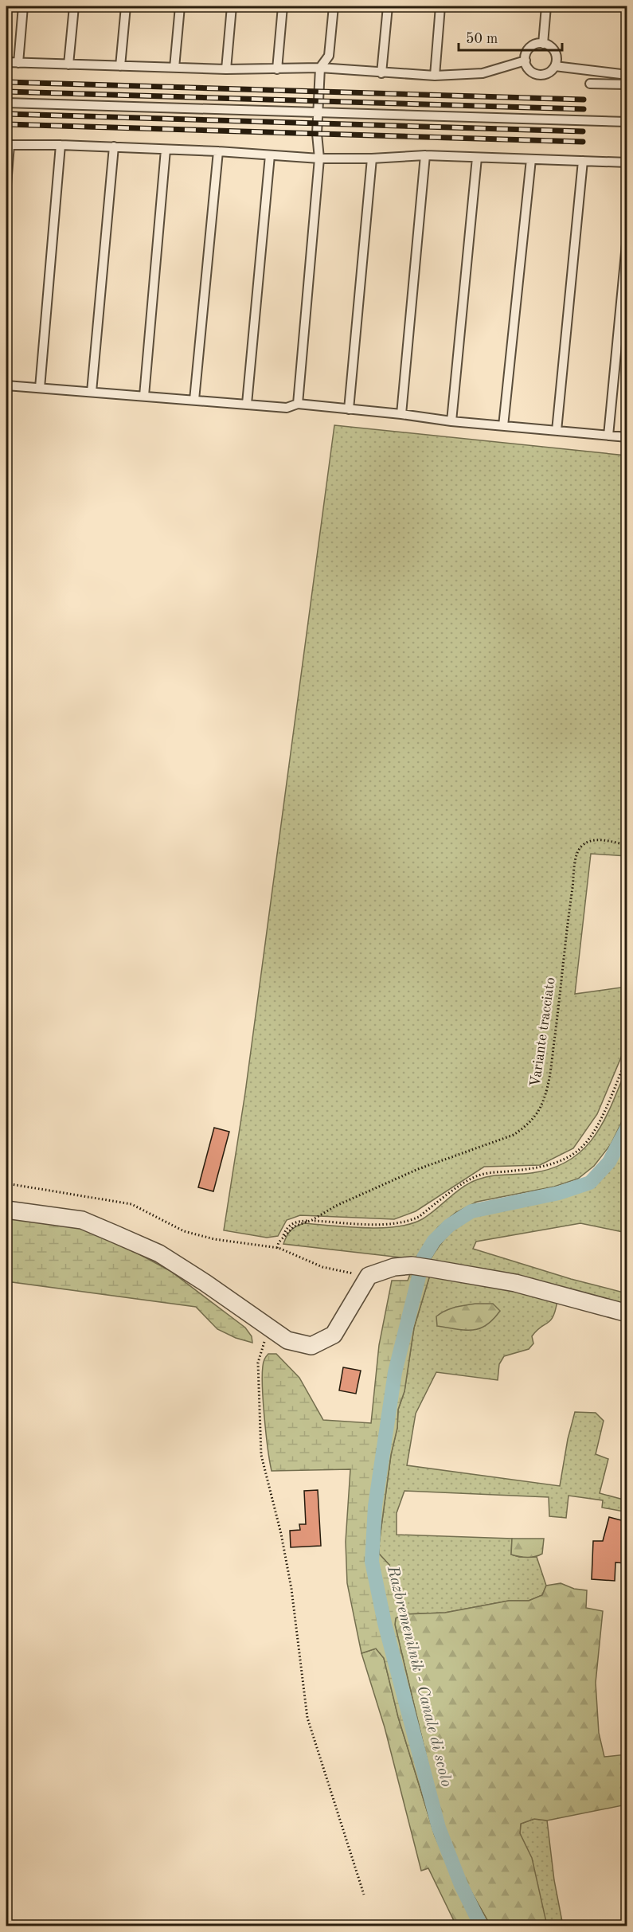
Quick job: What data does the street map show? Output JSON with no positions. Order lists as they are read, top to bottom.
{
  "streets": {
    "path": ["Variante tracciato"]
  },
  "water": ["Razbremenilnik - Canale di scolo"],
  "scale_bar": "50 m"
}
